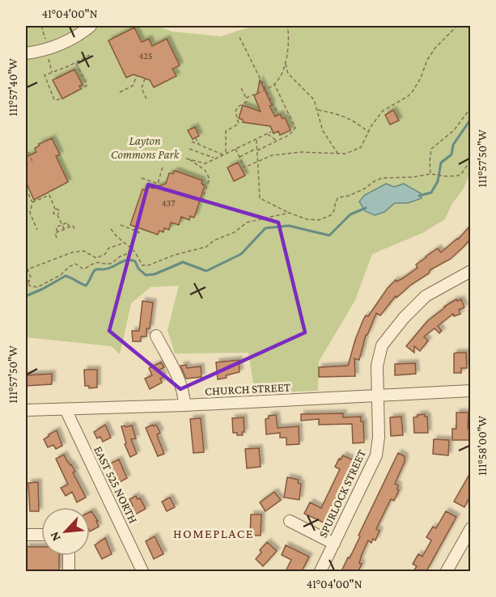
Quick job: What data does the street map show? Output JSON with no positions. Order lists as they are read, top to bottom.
{
  "streets": {
    "street": ["CHURCH STREET", "EAST 525 NORTH", "SPURLOCK STREET"]
  },
  "crossings": [
    ["CHURCH STREET", "EAST 525 NORTH"],
    ["CHURCH STREET", "SPURLOCK STREET"]
  ],
  "districts": ["HOMEPLACE"],
  "parks": ["Layton Commons Park"],
  "house_numbers": ["425", "437"],
  "north": "bottom left",
  "coordinates": [
    "41°04'00\"N",
    "111°57'40\"W",
    "111°57'50\"W",
    "111°58'00\"W"
  ]
}
